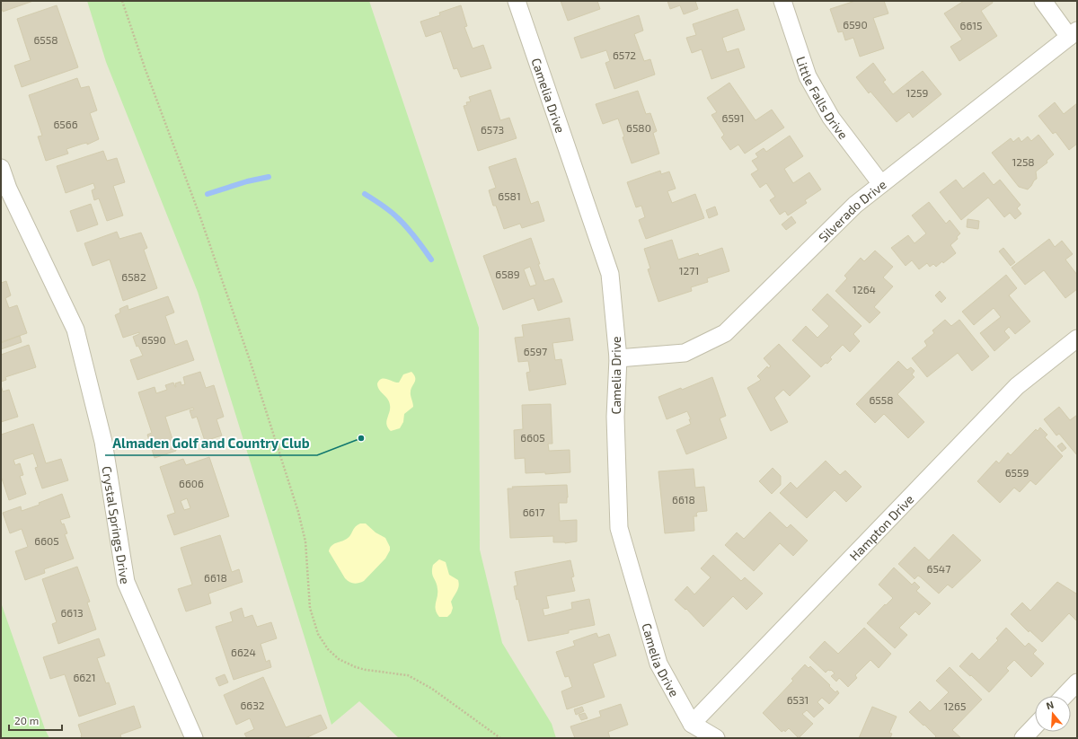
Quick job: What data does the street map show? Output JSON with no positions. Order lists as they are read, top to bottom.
{
  "streets": {
    "street": [
      "Camelia Drive",
      "Little Falls Drive",
      "Silverado Drive",
      "Crystal Springs Drive",
      "Hampton Drive"
    ]
  },
  "crossings": [
    ["Camelia Drive", "Silverado Drive"],
    ["Camelia Drive", "Hampton Drive"],
    ["Little Falls Drive", "Silverado Drive"]
  ],
  "places": ["Almaden Golf and Country Club"],
  "house_numbers": [
    "6590",
    "6615",
    "6558",
    "6572",
    "1259",
    "6591",
    "6566",
    "6580",
    "6573",
    "1258",
    "6581",
    "1271",
    "6589",
    "6582",
    "1264",
    "6590",
    "6597",
    "6558",
    "6605",
    "6559",
    "6606",
    "6618",
    "6617",
    "6605",
    "6547",
    "6618",
    "6613",
    "6624",
    "6621",
    "6531",
    "6632",
    "1265"
  ],
  "scale_bar": "20 m",
  "north": "top"
}
